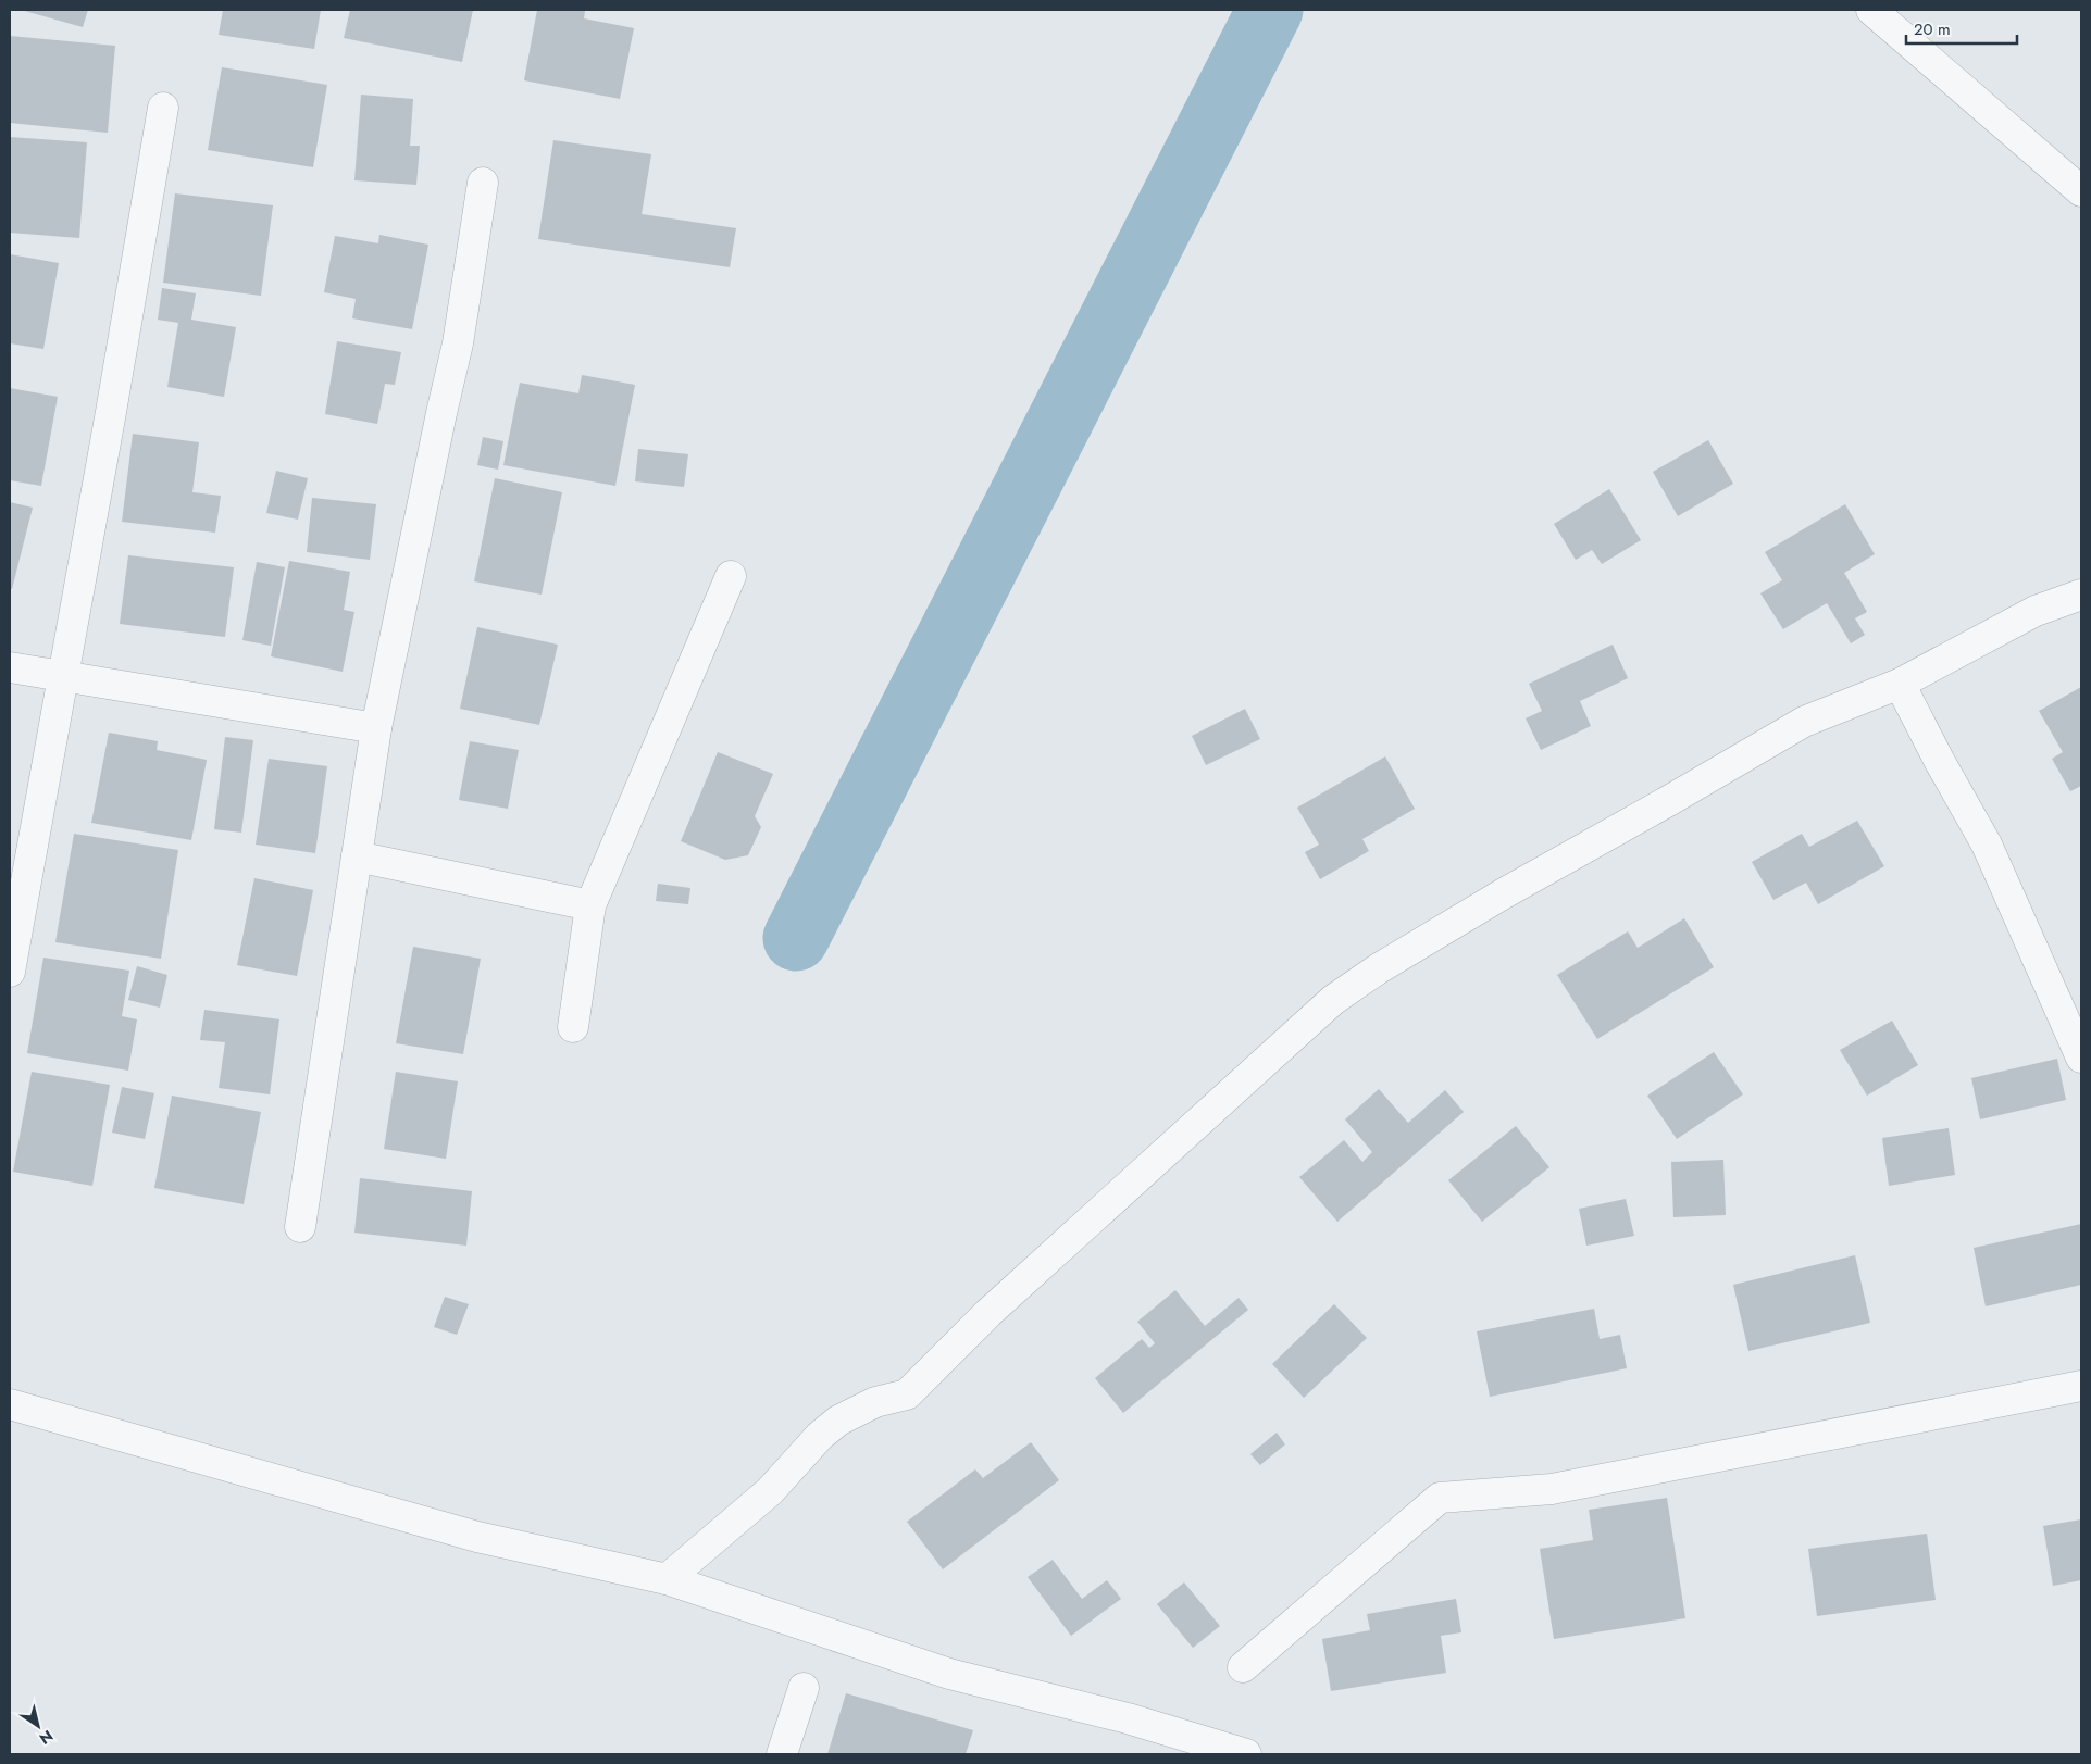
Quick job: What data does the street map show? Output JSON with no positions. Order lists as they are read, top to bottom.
{
  "scale_bar": "20 m",
  "north": "bottom right"
}
